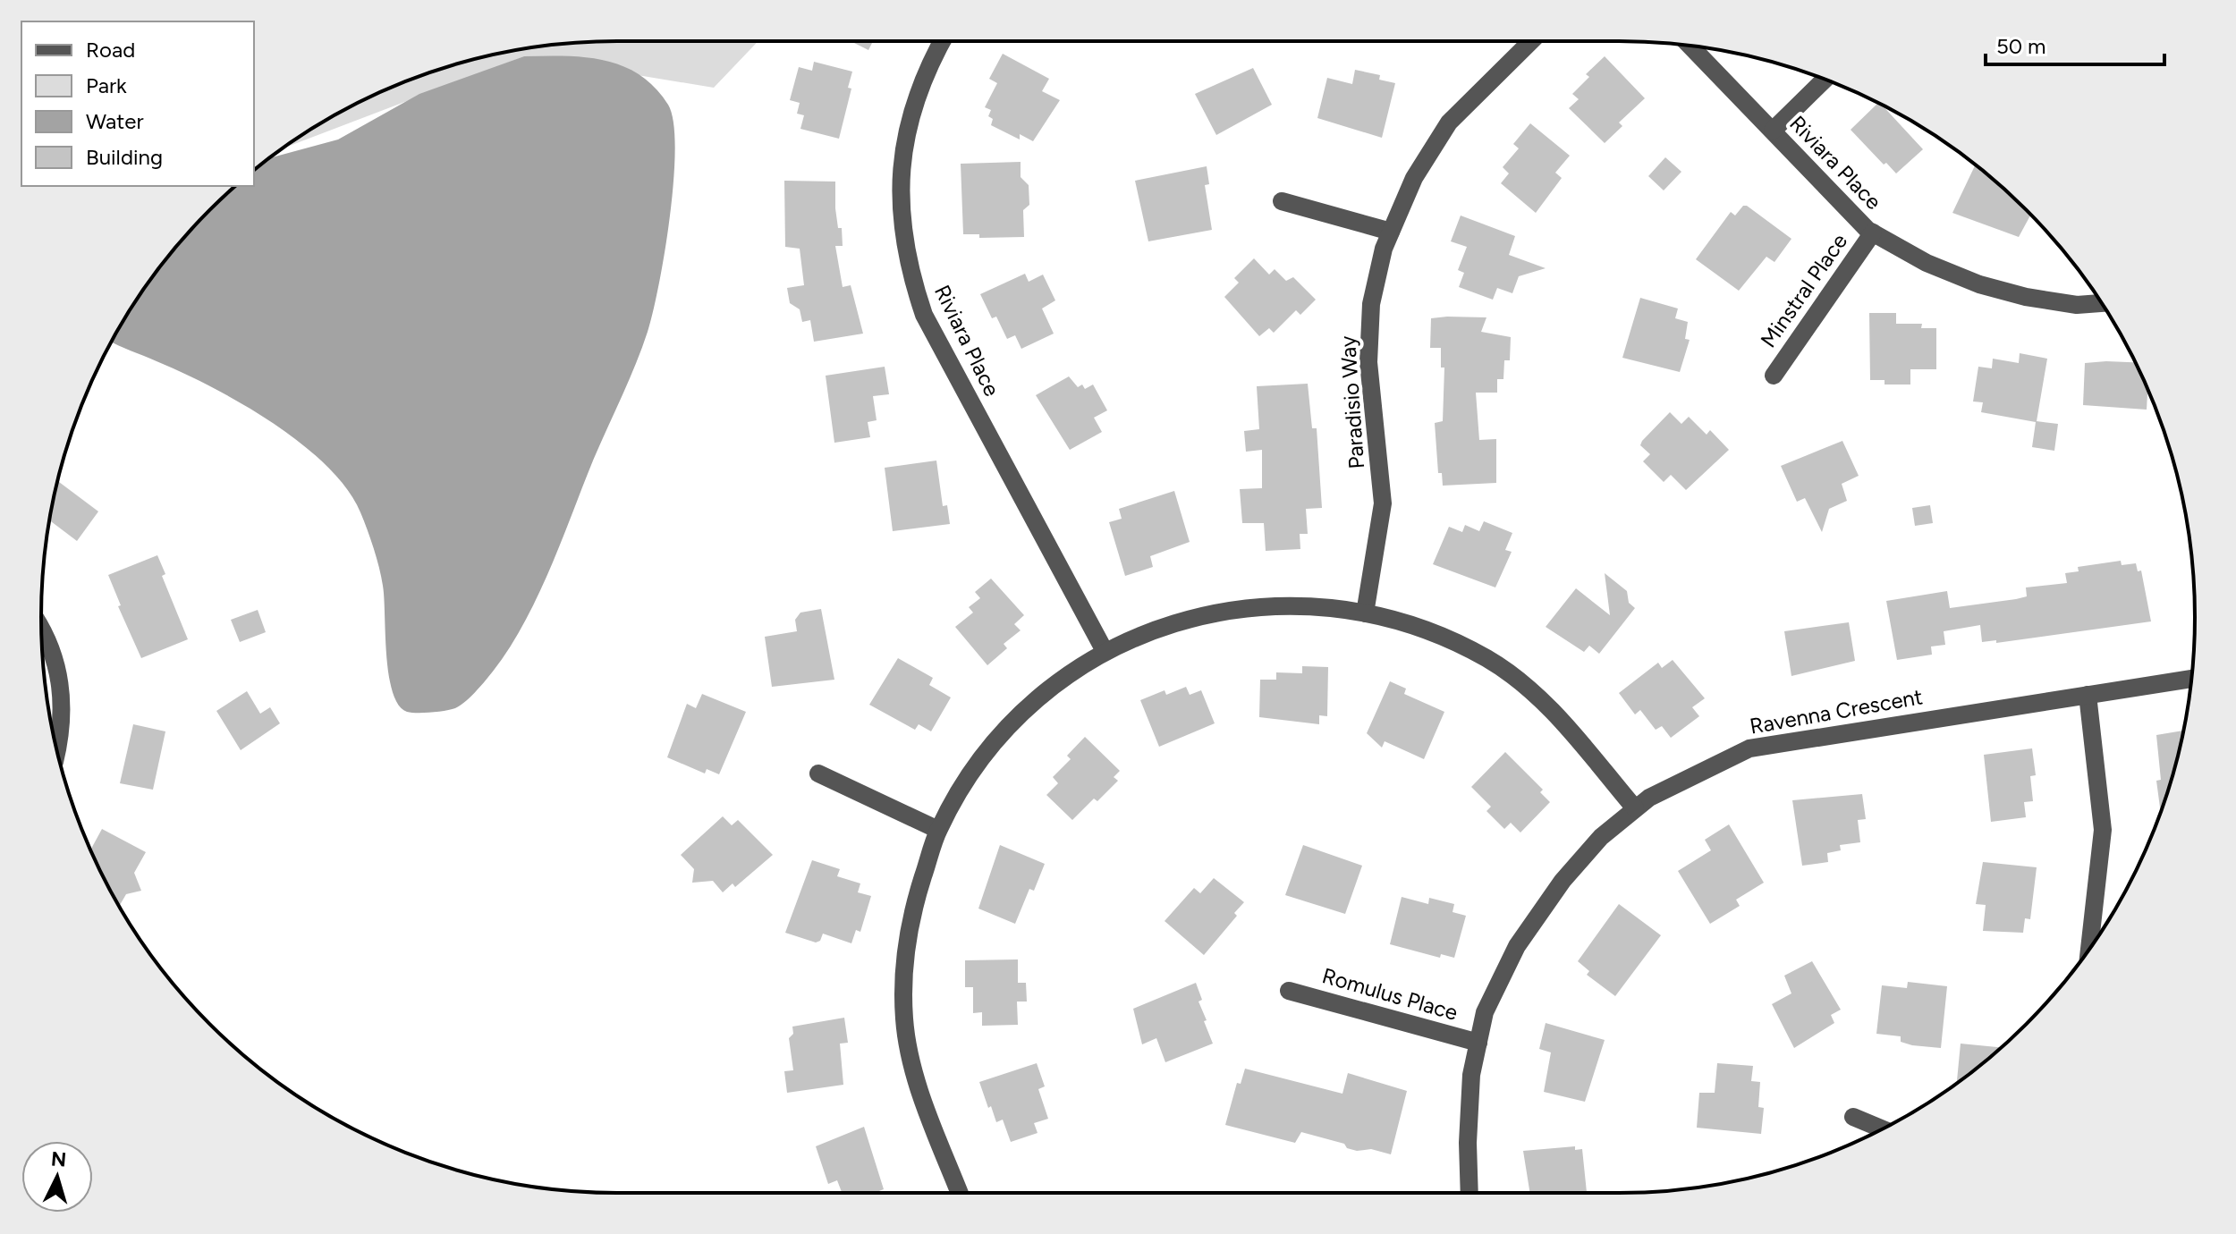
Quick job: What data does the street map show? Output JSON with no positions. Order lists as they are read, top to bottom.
{
  "streets": {
    "street": [
      "Riviara Place",
      "Minstral Place",
      "Paradisio Way",
      "Ravenna Crescent",
      "Romulus Place"
    ]
  },
  "crossings": [
    ["Riviara Place", "Minstral Place"],
    ["Ravenna Crescent", "Romulus Place"]
  ],
  "legend": [
    "Road",
    "Park",
    "Water",
    "Building"
  ],
  "scale_bar": "50 m",
  "north": "top"
}
